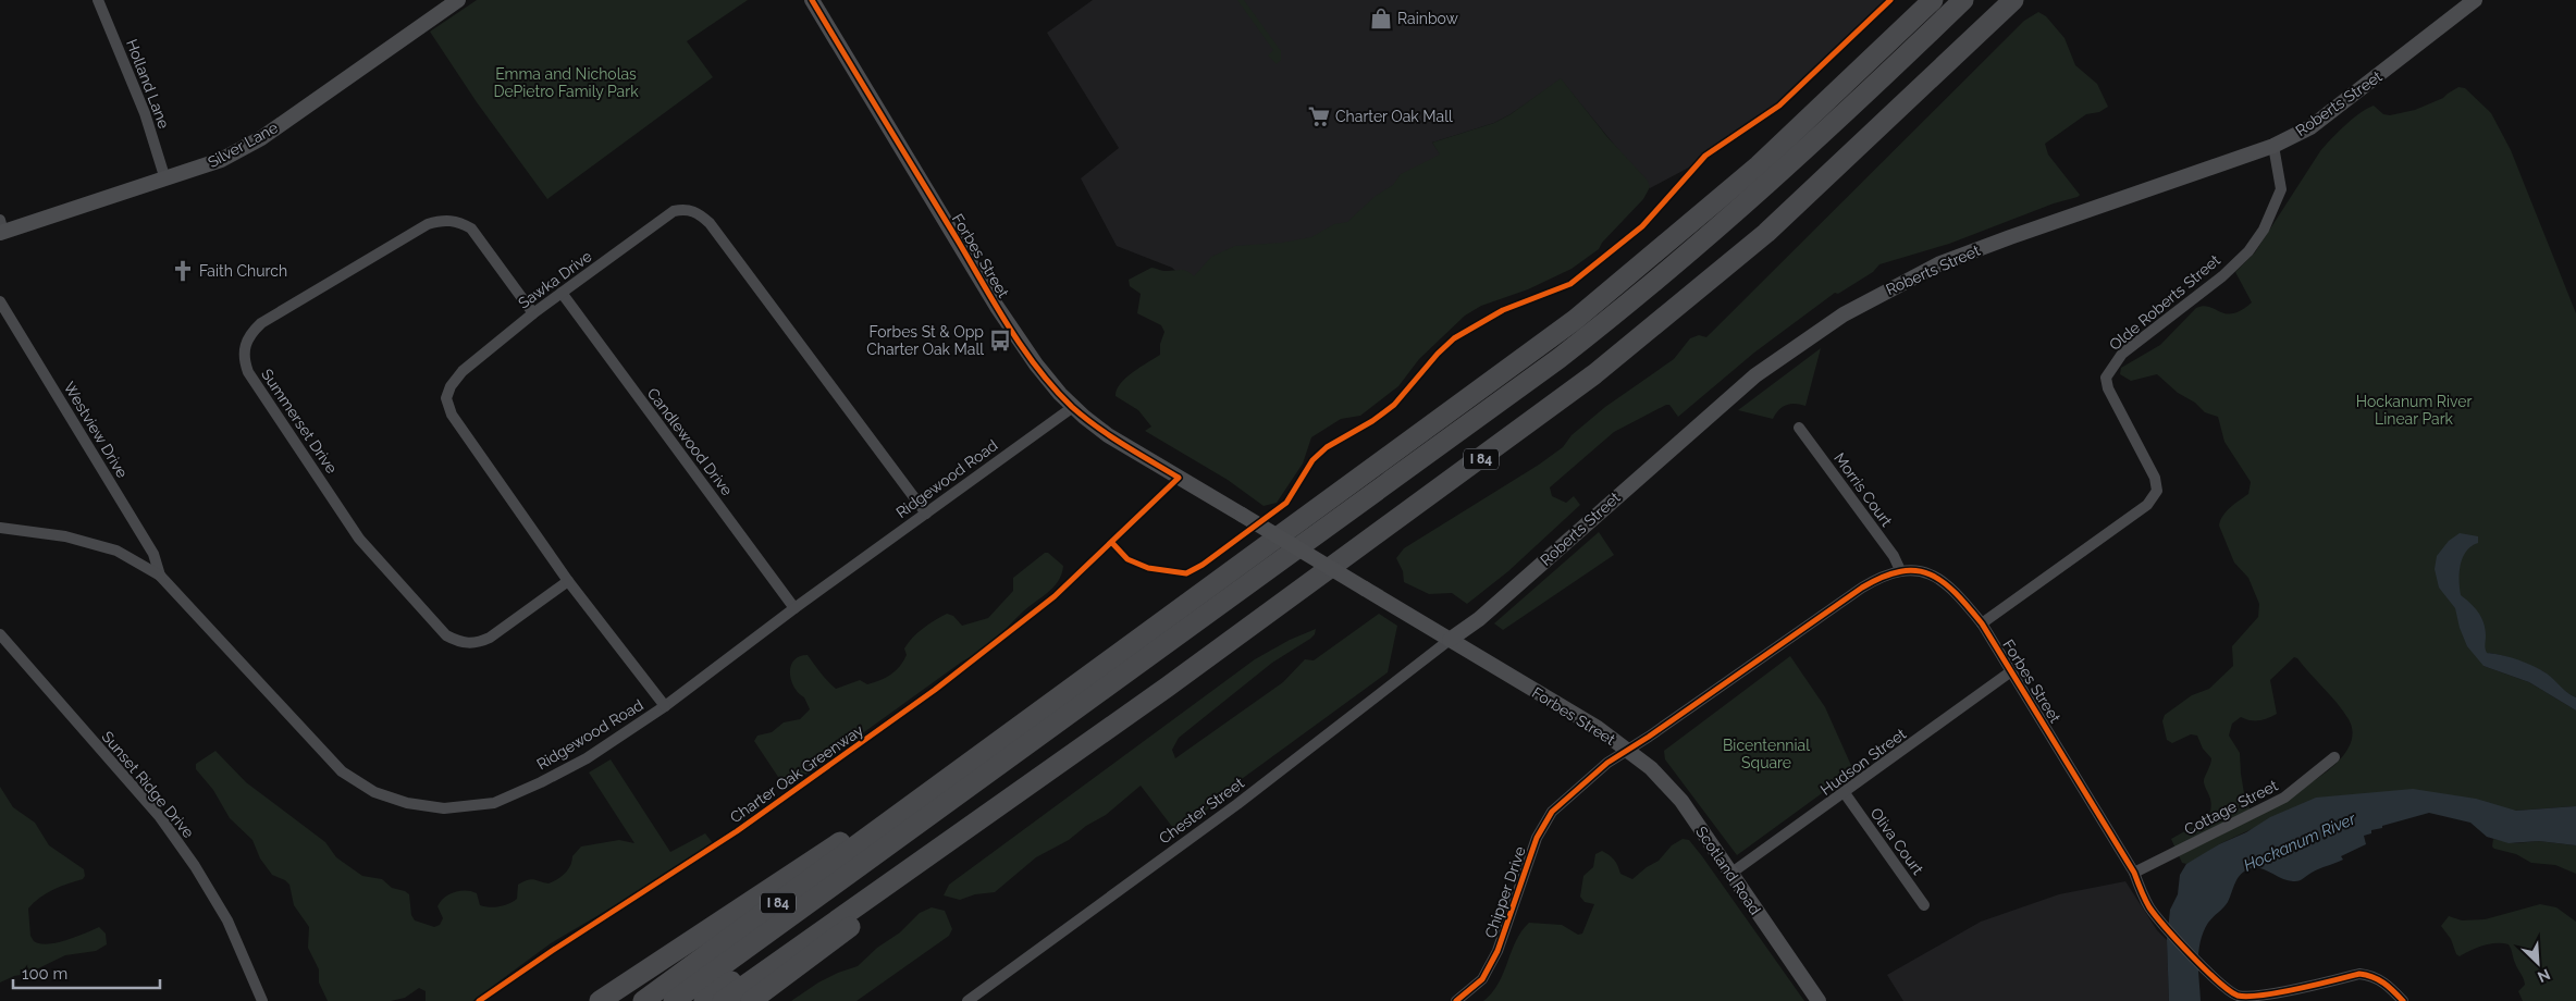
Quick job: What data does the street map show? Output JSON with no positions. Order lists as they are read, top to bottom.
{
  "streets": {
    "highway": ["I 84"],
    "main road": [
      "Roberts Street",
      "Silver Lane",
      "Forbes Street",
      "Scotland Road"
    ],
    "street": [
      "Holland Lane",
      "Sawka Drive",
      "Olde Roberts Street",
      "Summerset Drive",
      "Westview Drive",
      "Candlewood Drive",
      "Ridgewood Road",
      "Morris Court",
      "Hudson Street",
      "Sunset Ridge Drive",
      "Cottage Street",
      "Chester Street",
      "Oliva Court",
      "Chipper Drive"
    ],
    "cycle path": ["Charter Oak Greenway"]
  },
  "crossings": [
    ["Holland Lane", "Silver Lane"],
    ["Roberts Street", "Forbes Street"],
    ["Roberts Street", "Olde Roberts Street"],
    ["Roberts Street", "Chester Street"],
    ["Forbes Street", "Olde Roberts Street"],
    ["Forbes Street", "Ridgewood Road"],
    ["Forbes Street", "Morris Court"],
    ["Forbes Street", "Hudson Street"],
    ["Forbes Street", "Cottage Street"],
    ["Forbes Street", "Chester Street"],
    ["Forbes Street", "Scotland Road"],
    ["Forbes Street", "Chipper Drive"],
    ["Sawka Drive", "Summerset Drive"],
    ["Sawka Drive", "Candlewood Drive"],
    ["Sawka Drive", "Ridgewood Road"],
    ["Westview Drive", "Ridgewood Road"],
    ["Candlewood Drive", "Ridgewood Road"],
    ["Hudson Street", "Oliva Court"],
    ["Hudson Street", "Scotland Road"],
    ["Scotland Road", "Chipper Drive"]
  ],
  "water": ["Hockanum River"],
  "parks": ["Emma and Nicholas DePietro Family Park", "Hockanum River Linear Park", "Bicentennial Square"],
  "places": {
    "shop": ["Rainbow"],
    "supermarket": ["Charter Oak Mall"],
    "church": ["Faith Church"],
    "bus stop": ["Forbes St & Opp Charter Oak Mall"]
  },
  "scale_bar": "100 m",
  "north": "bottom right"
}
